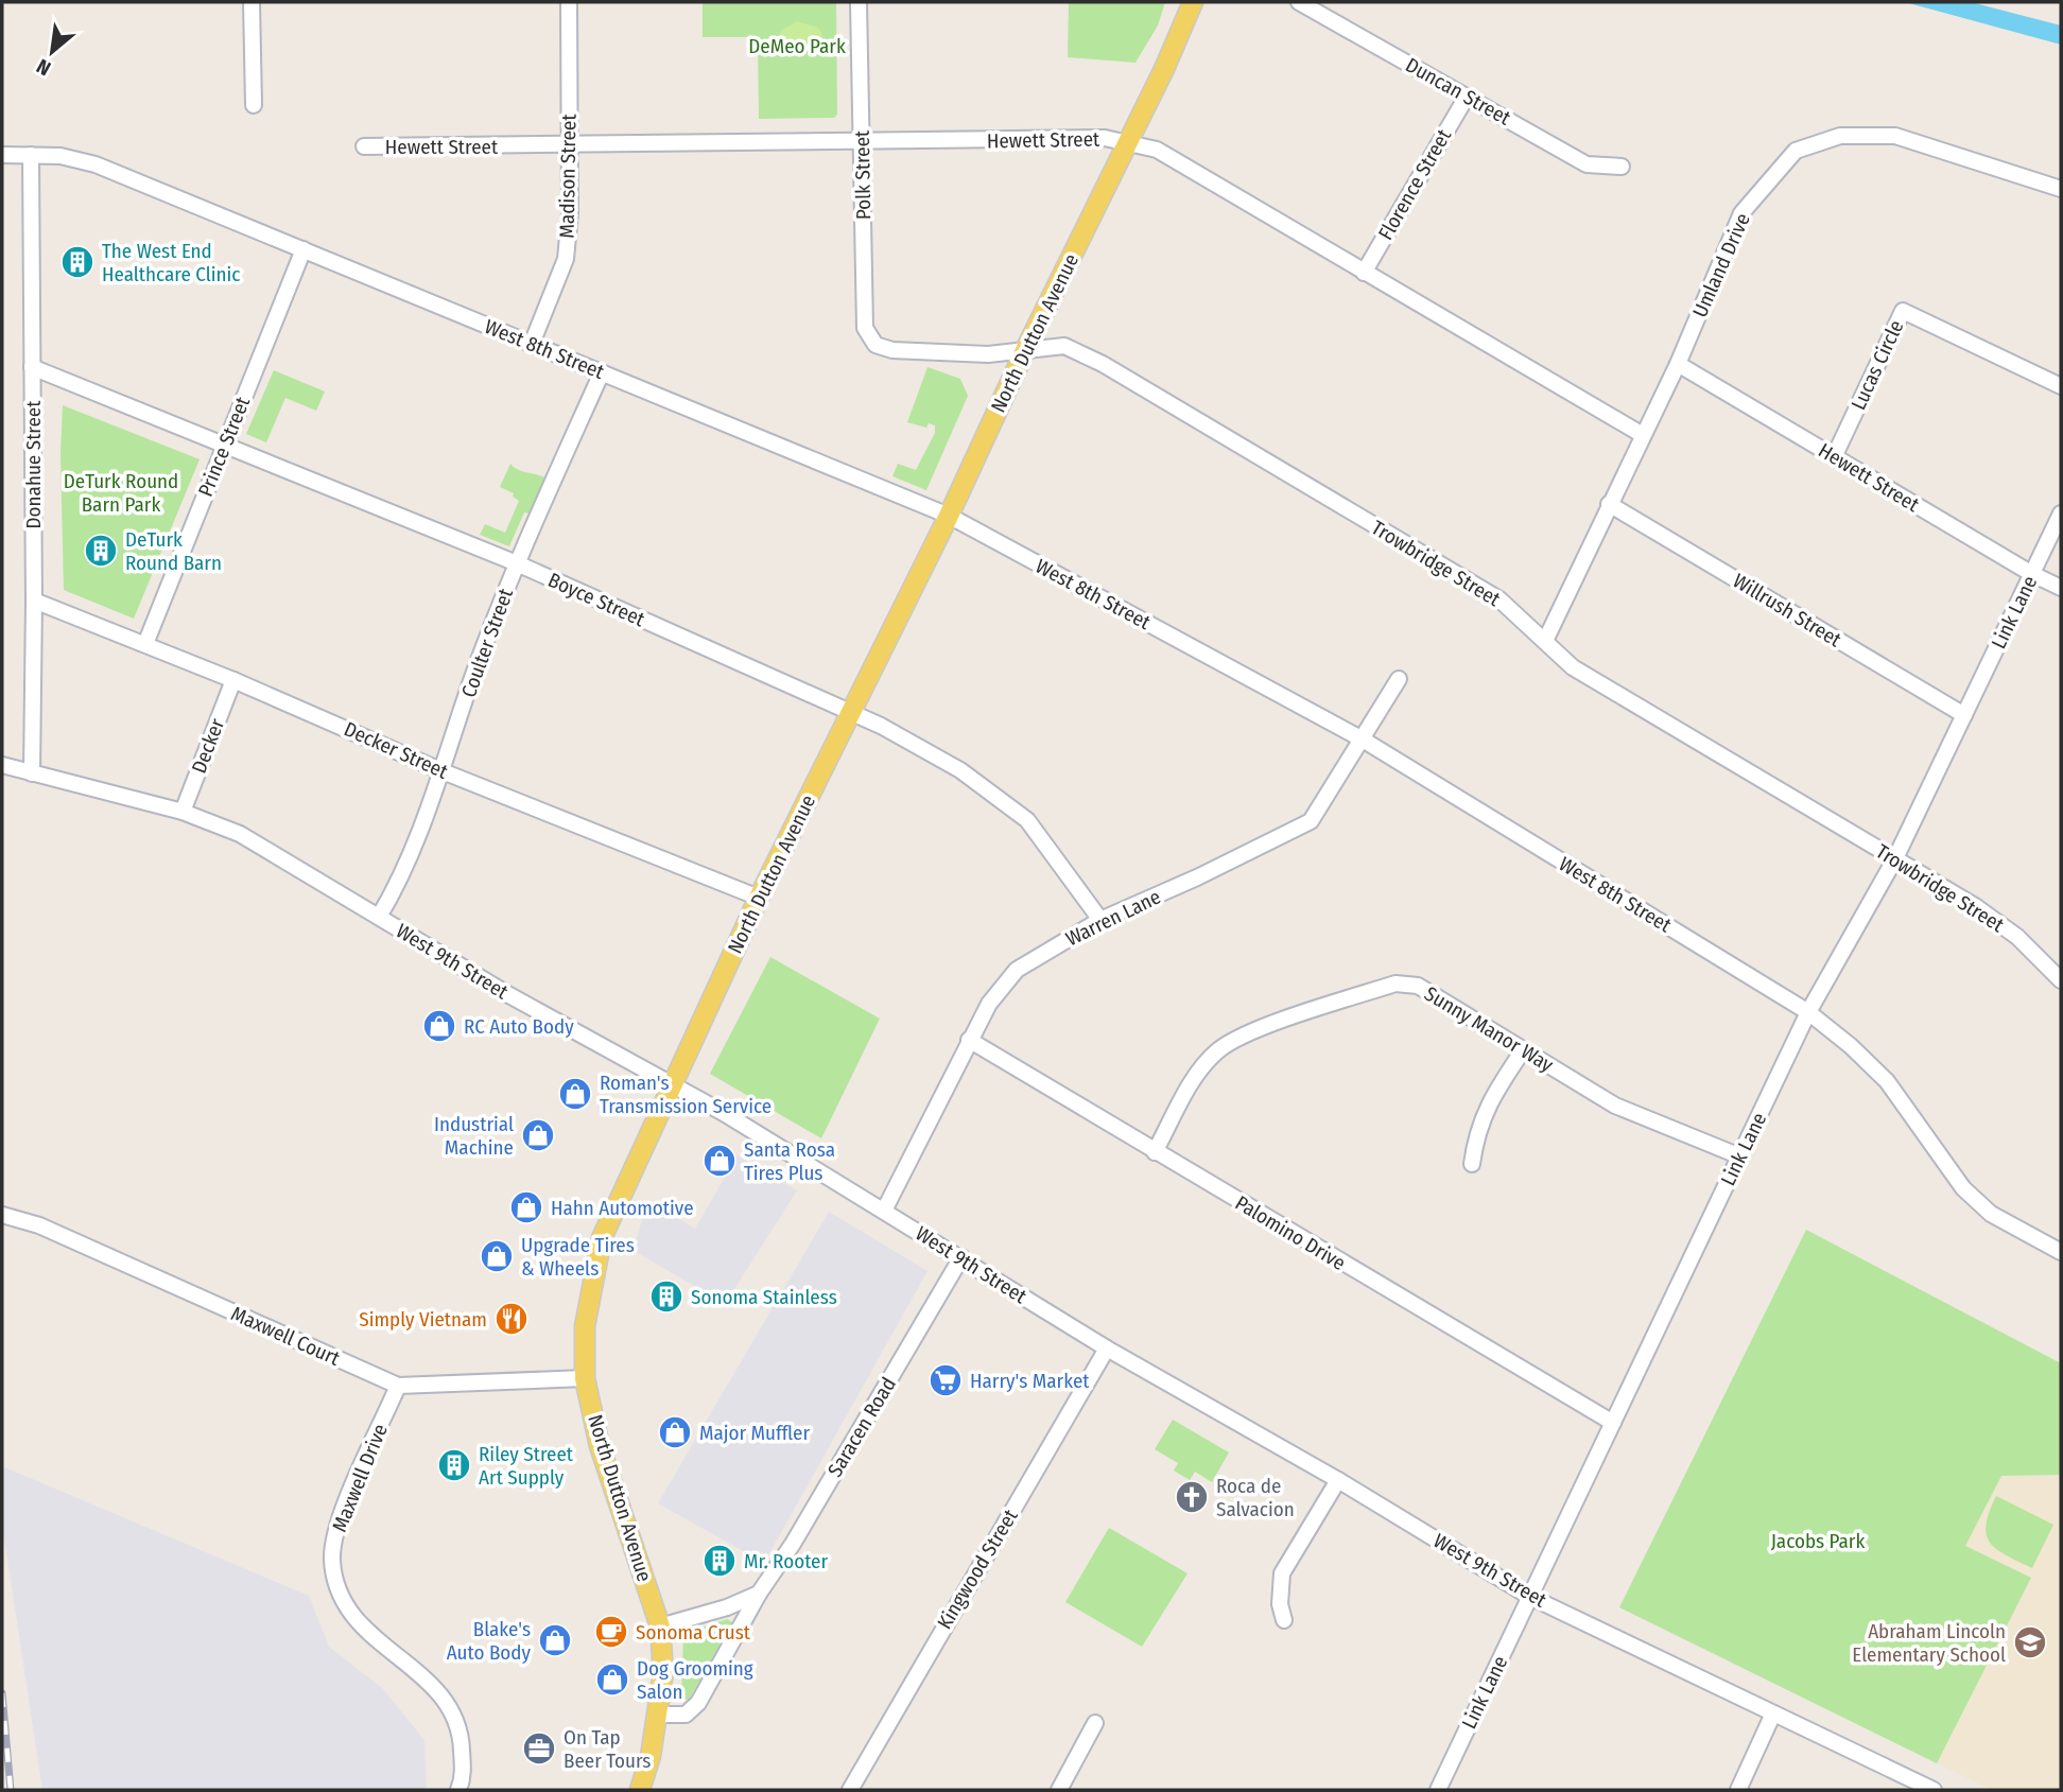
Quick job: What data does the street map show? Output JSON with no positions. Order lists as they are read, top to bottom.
{
  "streets": {
    "main road": ["North Dutton Avenue"],
    "street": [
      "Duncan Street",
      "Hewett Street",
      "Polk Street",
      "Madison Street",
      "Florence Street",
      "Umland Drive",
      "West 8th Street",
      "Lucas Circle",
      "Prince Street",
      "Donahue Street",
      "Trowbridge Street",
      "Boyce Street",
      "Willrush Street",
      "Link Lane",
      "Coulter Street",
      "Decker",
      "Decker Street",
      "Warren Lane",
      "West 9th Street",
      "Sunny Manor Way",
      "Palomino Drive",
      "Maxwell Court",
      "Saracen Road",
      "Maxwell Drive",
      "Kingwood Street"
    ]
  },
  "crossings": [
    ["Duncan Street", "Florence Street"],
    ["Hewett Street", "Polk Street"],
    ["Hewett Street", "Madison Street"],
    ["Hewett Street", "Florence Street"],
    ["Hewett Street", "Umland Drive"],
    ["Hewett Street", "North Dutton Avenue"],
    ["Hewett Street", "Lucas Circle"],
    ["Hewett Street", "Link Lane"],
    ["Polk Street", "Trowbridge Street"],
    ["Madison Street", "West 8th Street"],
    ["Umland Drive", "Trowbridge Street"],
    ["Umland Drive", "Willrush Street"],
    ["North Dutton Avenue", "West 8th Street"],
    ["North Dutton Avenue", "Trowbridge Street"],
    ["North Dutton Avenue", "Boyce Street"],
    ["North Dutton Avenue", "Decker Street"],
    ["North Dutton Avenue", "West 9th Street"],
    ["North Dutton Avenue", "Maxwell Court"],
    ["North Dutton Avenue", "Saracen Road"],
    ["West 8th Street", "Prince Street"],
    ["West 8th Street", "Donahue Street"],
    ["West 8th Street", "Link Lane"],
    ["West 8th Street", "Coulter Street"],
    ["West 8th Street", "Warren Lane"],
    ["Prince Street", "Boyce Street"],
    ["Prince Street", "Decker Street"],
    ["Donahue Street", "Boyce Street"],
    ["Donahue Street", "Decker Street"],
    ["Donahue Street", "West 9th Street"],
    ["Trowbridge Street", "Link Lane"],
    ["Boyce Street", "Coulter Street"],
    ["Boyce Street", "Warren Lane"],
    ["Willrush Street", "Link Lane"],
    ["Link Lane", "West 9th Street"],
    ["Link Lane", "Sunny Manor Way"],
    ["Link Lane", "Palomino Drive"],
    ["Coulter Street", "Decker Street"],
    ["Coulter Street", "West 9th Street"],
    ["Decker", "Decker Street"],
    ["Decker", "West 9th Street"],
    ["Warren Lane", "West 9th Street"],
    ["Warren Lane", "Palomino Drive"],
    ["West 9th Street", "Saracen Road"],
    ["West 9th Street", "Kingwood Street"],
    ["Sunny Manor Way", "Palomino Drive"],
    ["Maxwell Court", "Maxwell Drive"]
  ],
  "parks": ["DeMeo Park", "DeTurk Round Barn Park", "Jacobs Park"],
  "places": {
    "building": [
      "The West End Healthcare Clinic",
      "DeTurk Round Barn",
      "Sonoma Stainless",
      "Riley Street Art Supply",
      "Mr. Rooter"
    ],
    "shop": [
      "RC Auto Body",
      "Roman's Transmission Service",
      "Industrial Machine",
      "Santa Rosa Tires Plus",
      "Hahn Automotive",
      "Upgrade Tires & Wheels",
      "Major Muffler",
      "Blake's Auto Body",
      "Dog Grooming Salon"
    ],
    "restaurant": ["Simply Vietnam"],
    "supermarket": ["Harry's Market"],
    "church": ["Roca de Salvacion"],
    "cafe": ["Sonoma Crust"],
    "school or university": ["Abraham Lincoln Elementary School"],
    "office": ["On Tap Beer Tours"]
  },
  "north": "bottom left"
}
